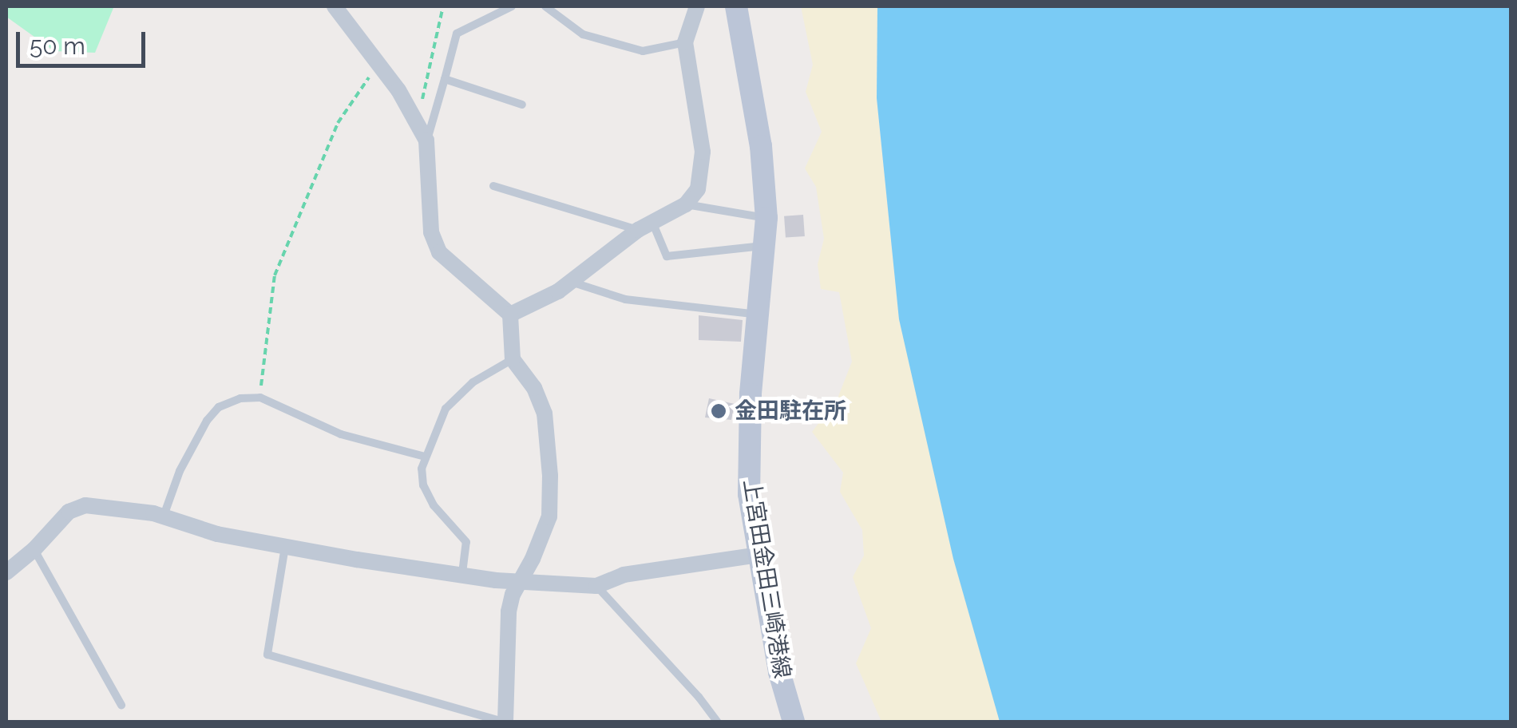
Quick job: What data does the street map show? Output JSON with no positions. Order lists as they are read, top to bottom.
{
  "streets": {
    "main road": ["上宮田金田三崎港線"]
  },
  "places": ["金田駐在所"],
  "scale_bar": "50 m"
}
